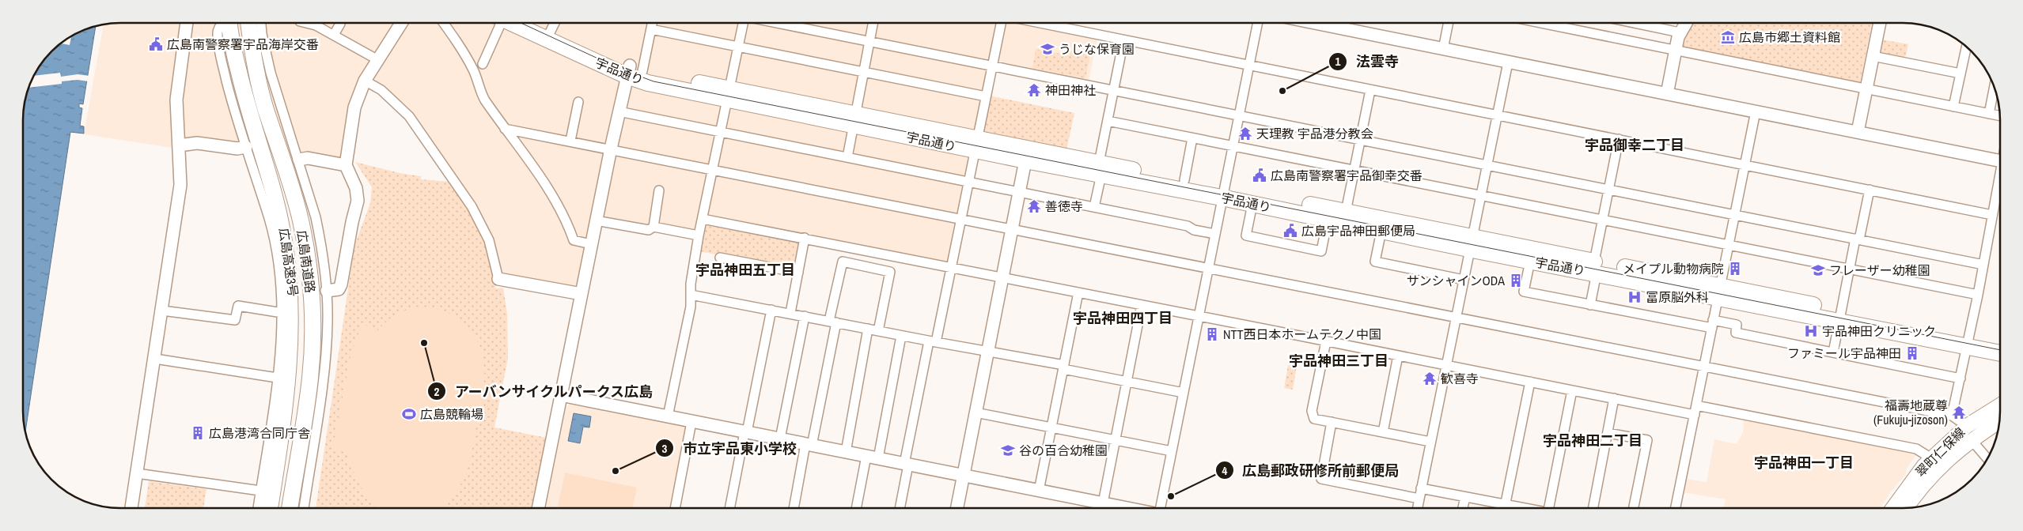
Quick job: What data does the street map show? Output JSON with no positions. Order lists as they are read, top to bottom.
{
  "streets": {
    "highway": ["宇品通り", "広島南道路", "広島高速3号"],
    "main road": ["翠町仁保線"]
  },
  "districts": [
    "宇品御幸二丁目",
    "宇品神田五丁目",
    "宇品神田四丁目",
    "宇品神田三丁目",
    "宇品神田二丁目",
    "宇品神田一丁目"
  ],
  "places": {
    "museum": ["広島市郷土資料館"],
    "public building": ["広島南警察署宇品海岸交番", "広島南警察署宇品御幸交番", "広島宇品神田郵便局"],
    "school or university": ["うじな保育園", "フレーザー幼稚園", "谷の百合幼稚園"],
    "temple": [
      "神田神社",
      "天理教 宇品港分教会",
      "善徳寺",
      "歓喜寺",
      "福壽地蔵尊 (Fukuju-jizoson)"
    ],
    "other": [
      "法雲寺",
      "アーバンサイクルパークス広島",
      "市立宇品東小学校",
      "広島郵政研修所前郵便局"
    ],
    "building": [
      "メイプル動物病院",
      "サンシャインODA",
      "NTT西日本ホームテクノ中国",
      "ファミール宇品神田",
      "広島港湾合同庁舎"
    ],
    "hospital": ["冨原脳外科", "宇品神田クリニック"],
    "sports": ["広島競輪場"]
  }
}
